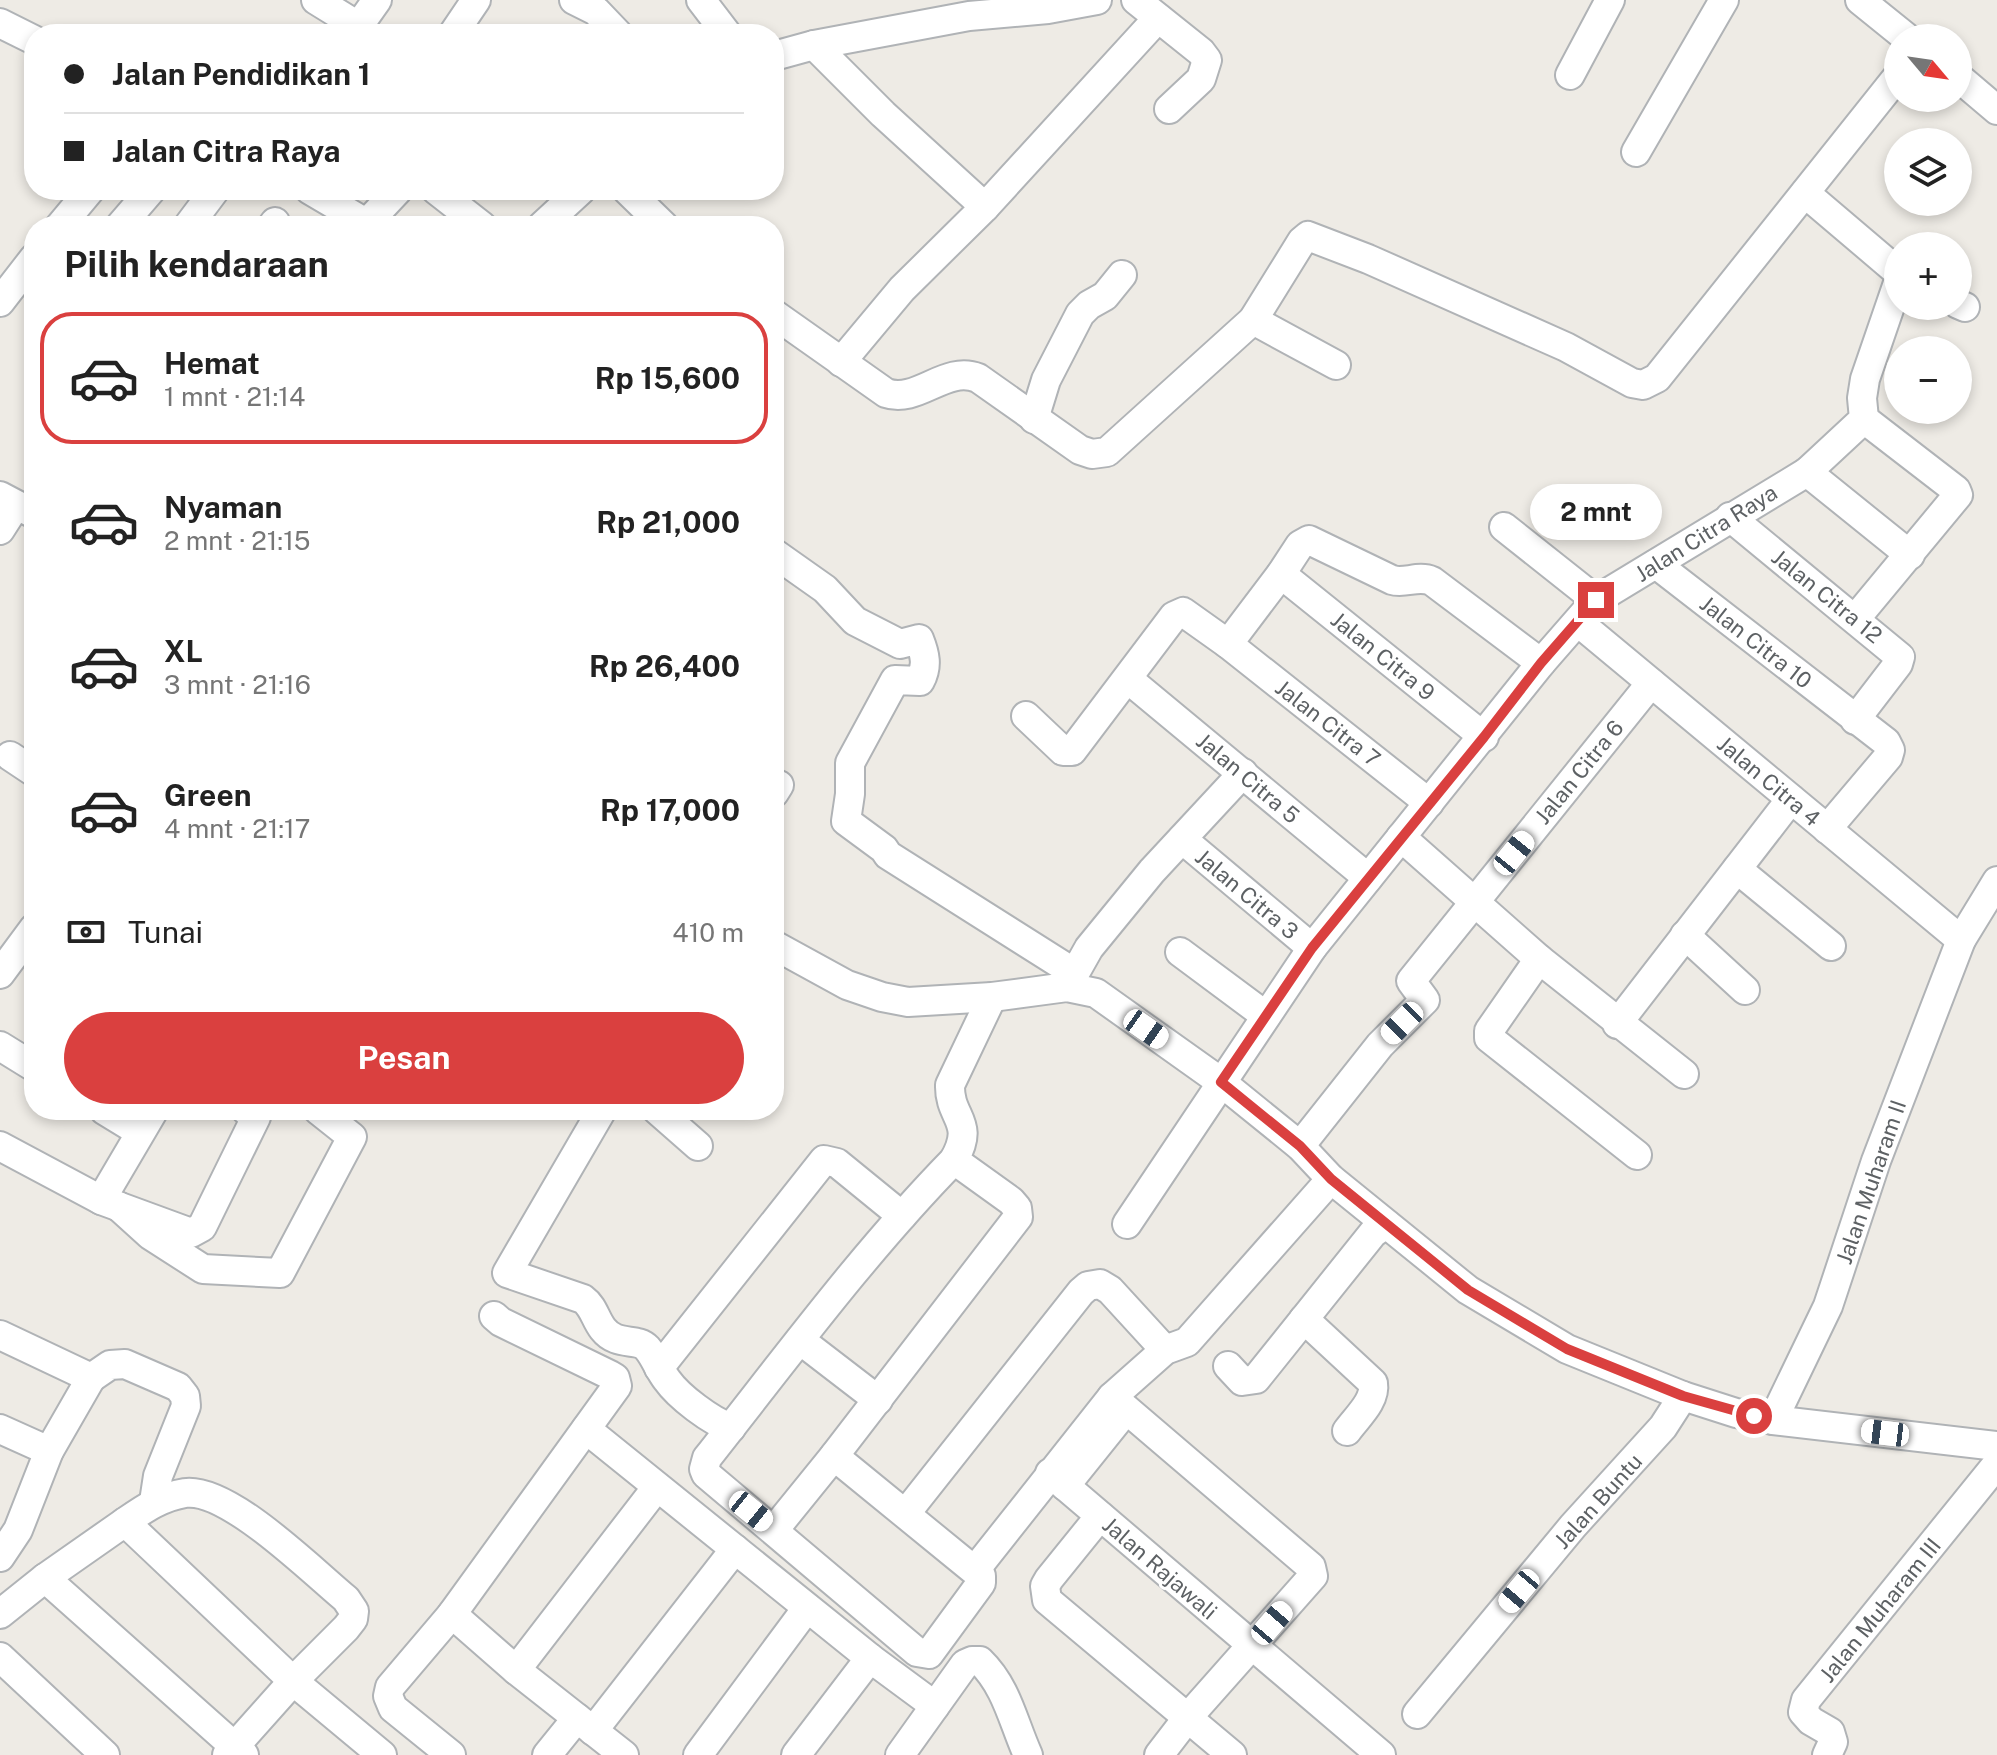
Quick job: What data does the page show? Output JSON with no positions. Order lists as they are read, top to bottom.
{
  "streets": {
    "street": [
      "Jalan Citra Raya",
      "Jalan Citra 12",
      "Jalan Citra 10",
      "Jalan Citra 9",
      "Jalan Citra 7",
      "Jalan Citra 6",
      "Jalan Citra 5",
      "Jalan Citra 4",
      "Jalan Citra 3",
      "Jalan Muharam II",
      "Jalan Buntu",
      "Jalan Rajawali",
      "Jalan Muharam III"
    ]
  },
  "crossings": [
    ["Jalan Citra Raya", "Jalan Citra 12"],
    ["Jalan Citra Raya", "Jalan Citra 10"],
    ["Jalan Citra Raya", "Jalan Citra 9"],
    ["Jalan Citra Raya", "Jalan Citra 7"],
    ["Jalan Citra Raya", "Jalan Citra 5"],
    ["Jalan Citra Raya", "Jalan Citra 4"],
    ["Jalan Citra Raya", "Jalan Citra 3"],
    ["Jalan Citra 12", "Jalan Citra 10"],
    ["Jalan Citra 10", "Jalan Citra 4"],
    ["Jalan Citra 7", "Jalan Citra 5"],
    ["Jalan Citra 6", "Jalan Citra 4"],
    ["Jalan Citra 4", "Jalan Muharam II"]
  ],
  "north": "bottom right",
  "page": {
    "map_buttons": ["+", "−"],
    "banner": ["Jalan Pendidikan 1", "Jalan Citra Raya"],
    "heading": "Pilih kendaraan",
    "list": [
      {
        "name": "Hemat",
        "note": "1 mnt · 21:14",
        "value": "Rp 15,600"
      },
      {
        "name": "Nyaman",
        "note": "2 mnt · 21:15",
        "value": "Rp 21,000"
      },
      {
        "name": "XL",
        "note": "3 mnt · 21:16",
        "value": "Rp 26,400"
      },
      {
        "name": "Green",
        "note": "4 mnt · 21:17",
        "value": "Rp 17,000"
      }
    ],
    "bubble": "2 mnt",
    "pay": ["Tunai", "410 m"],
    "buttons": "Pesan"
  }
}
